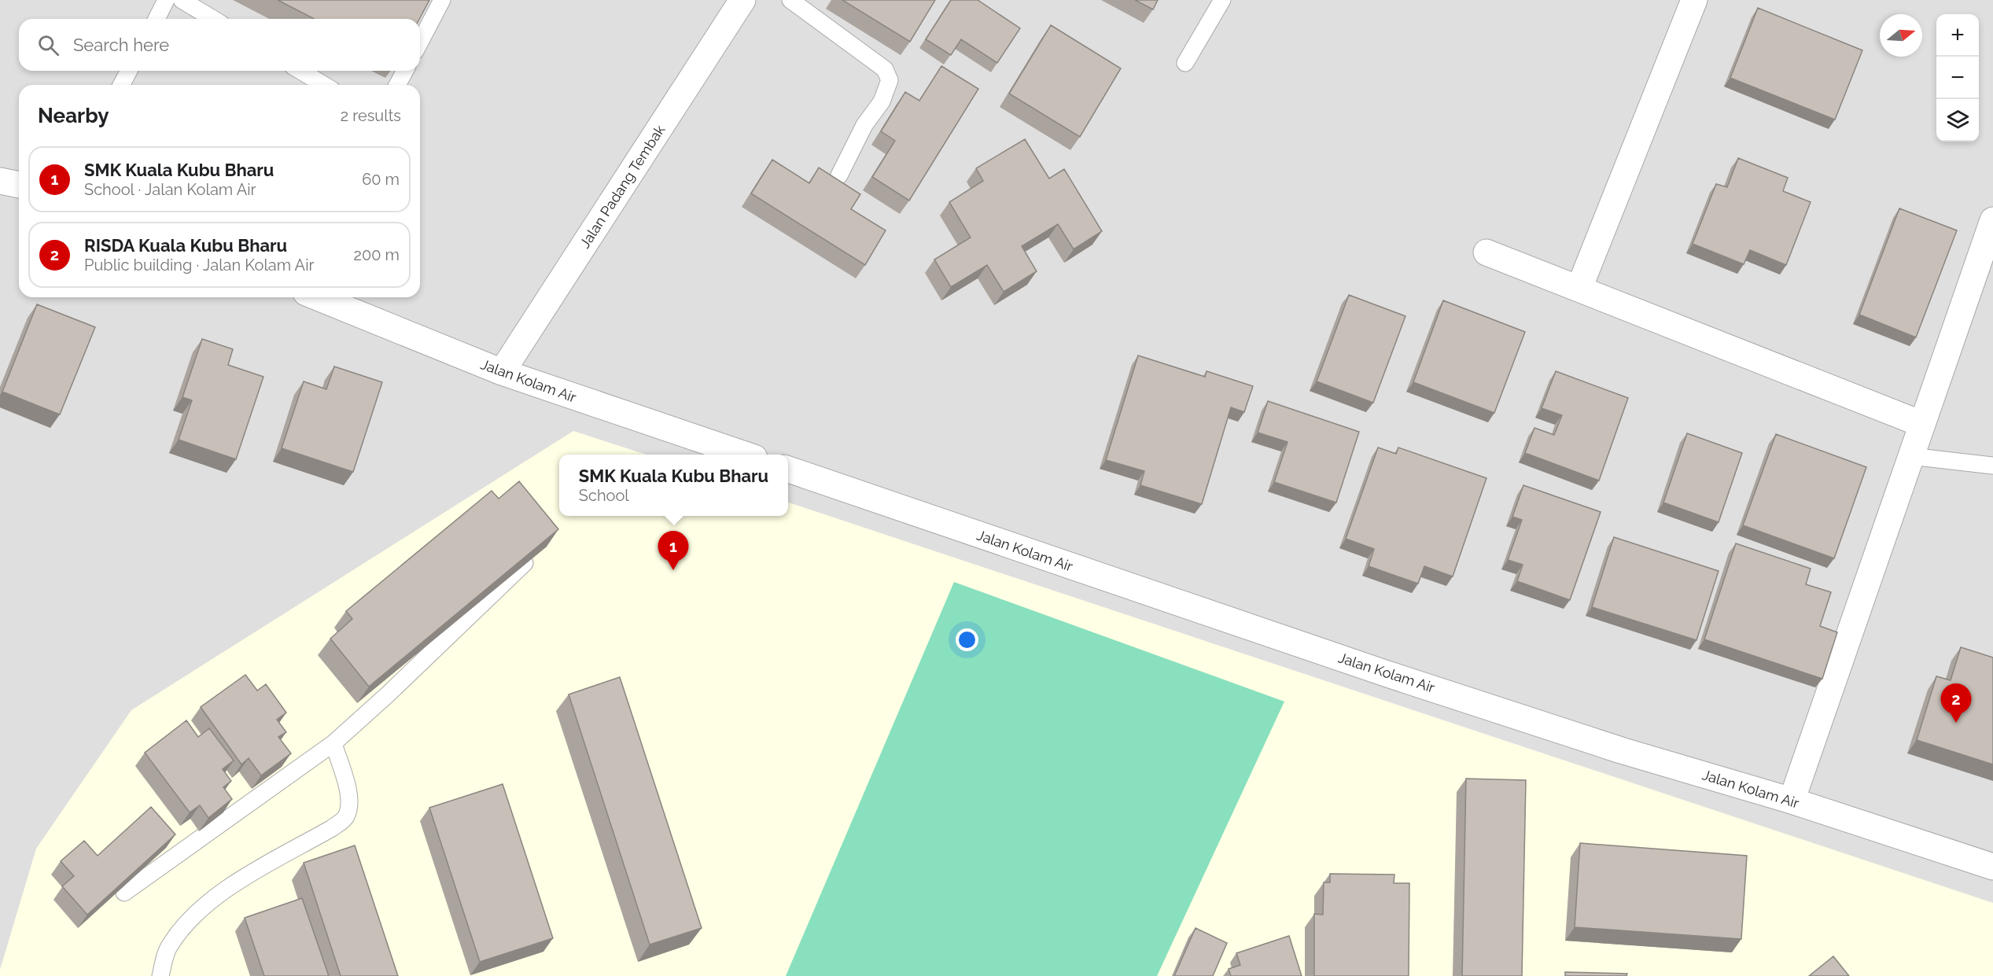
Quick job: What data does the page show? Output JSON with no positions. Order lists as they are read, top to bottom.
{
  "streets": {
    "street": ["Jalan Padang Tembak", "Jalan Kolam Air"]
  },
  "crossings": [
    ["Jalan Padang Tembak", "Jalan Kolam Air"]
  ],
  "north": "right",
  "page": {
    "map_buttons": ["+", "−"],
    "search": "Search here",
    "heading": ["Nearby", "2 results"],
    "list": [
      {
        "mark": "1",
        "name": "SMK Kuala Kubu Bharu",
        "note": "School · Jalan Kolam Air",
        "value": "60 m"
      },
      {
        "mark": "2",
        "name": "RISDA Kuala Kubu Bharu",
        "note": "Public building · Jalan Kolam Air",
        "value": "200 m"
      }
    ],
    "popup": ["SMK Kuala Kubu Bharu", "School"],
    "pins": ["1", "2"]
  }
}
